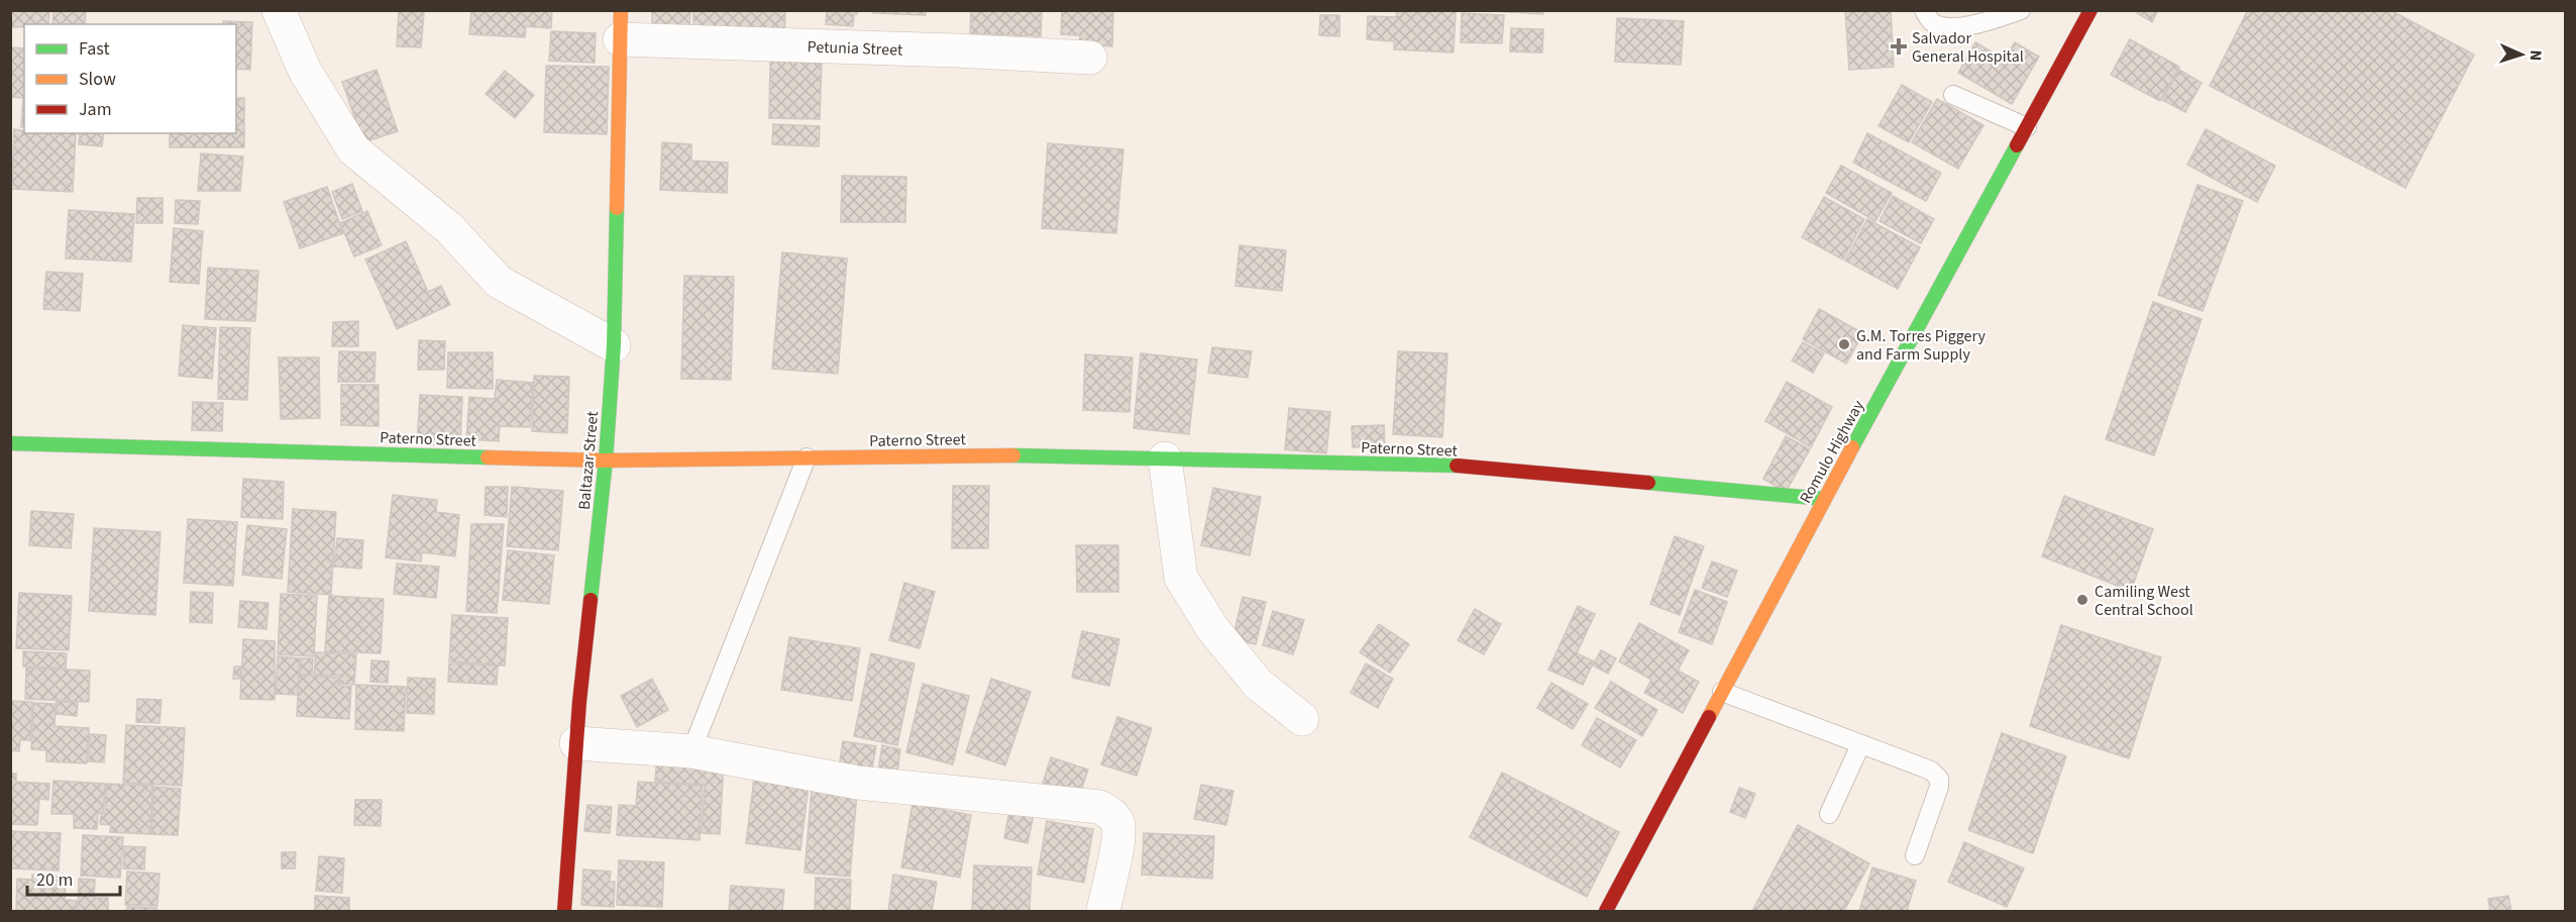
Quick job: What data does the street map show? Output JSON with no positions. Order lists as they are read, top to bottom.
{
  "streets": {
    "main road": ["Paterno Street", "Romulo Highway", "Baltazar Street"],
    "street": ["Petunia Street"]
  },
  "crossings": [
    ["Petunia Street", "Baltazar Street"],
    ["Paterno Street", "Romulo Highway"],
    ["Paterno Street", "Baltazar Street"]
  ],
  "places": {
    "health": ["Salvador General Hospital"],
    "other": ["G.M. Torres Piggery and Farm Supply", "Camiling West Central School"]
  },
  "legend": ["Fast", "Slow", "Jam"],
  "scale_bar": "20 m",
  "north": "right"
}
